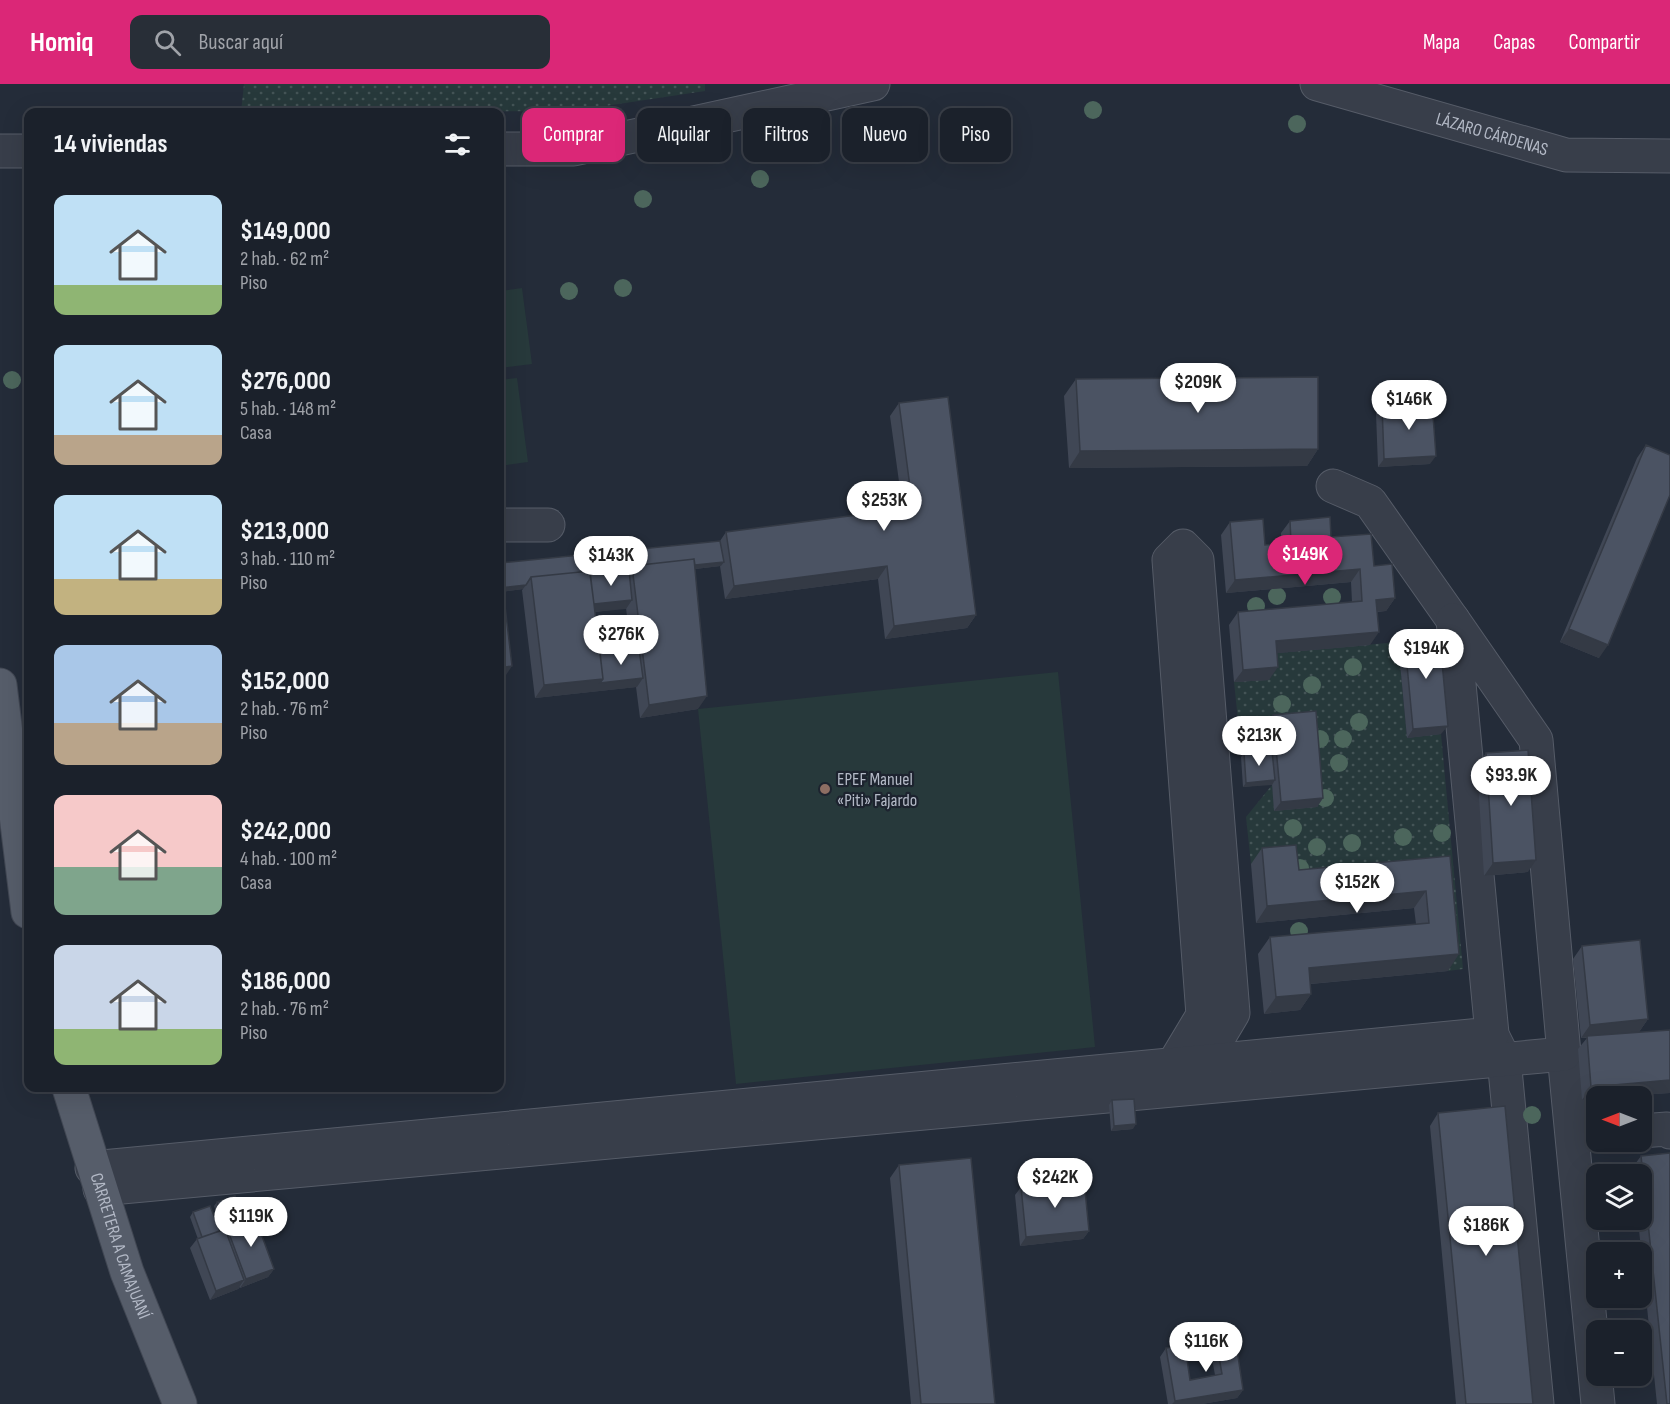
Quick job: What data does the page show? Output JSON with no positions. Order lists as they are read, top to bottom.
{
  "streets": {
    "main road": ["CARRETERA A CAMAJUANÍ"],
    "street": ["LÁZARO CÁRDENAS"]
  },
  "places": ["EPEF Manuel «Piti» Fajardo"],
  "north": "left",
  "page": {
    "header": "Homiq",
    "search": "Buscar aquí",
    "nav": ["Mapa", "Capas", "Compartir"],
    "chip": [
      "Comprar",
      "Alquilar",
      "Filtros",
      "Nuevo",
      "Piso"
    ],
    "heading": "14 viviendas",
    "list": [
      {
        "name": "$149,000",
        "note": "2 hab. · 62 m² · Piso"
      },
      {
        "name": "$276,000",
        "note": "5 hab. · 148 m² · Casa"
      },
      {
        "name": "$213,000",
        "note": "3 hab. · 110 m² · Piso"
      },
      {
        "name": "$152,000",
        "note": "2 hab. · 76 m² · Piso"
      },
      {
        "name": "$242,000",
        "note": "4 hab. · 100 m² · Casa"
      },
      {
        "name": "$186,000",
        "note": "2 hab. · 76 m² · Piso"
      }
    ],
    "price": [
      "$209K",
      "$146K",
      "$253K",
      "$149K",
      "$143K",
      "$276K",
      "$194K",
      "$213K",
      "$93.9K",
      "$152K",
      "$242K",
      "$119K",
      "$186K",
      "$116K"
    ],
    "map_buttons": ["+", "−"]
  }
}
